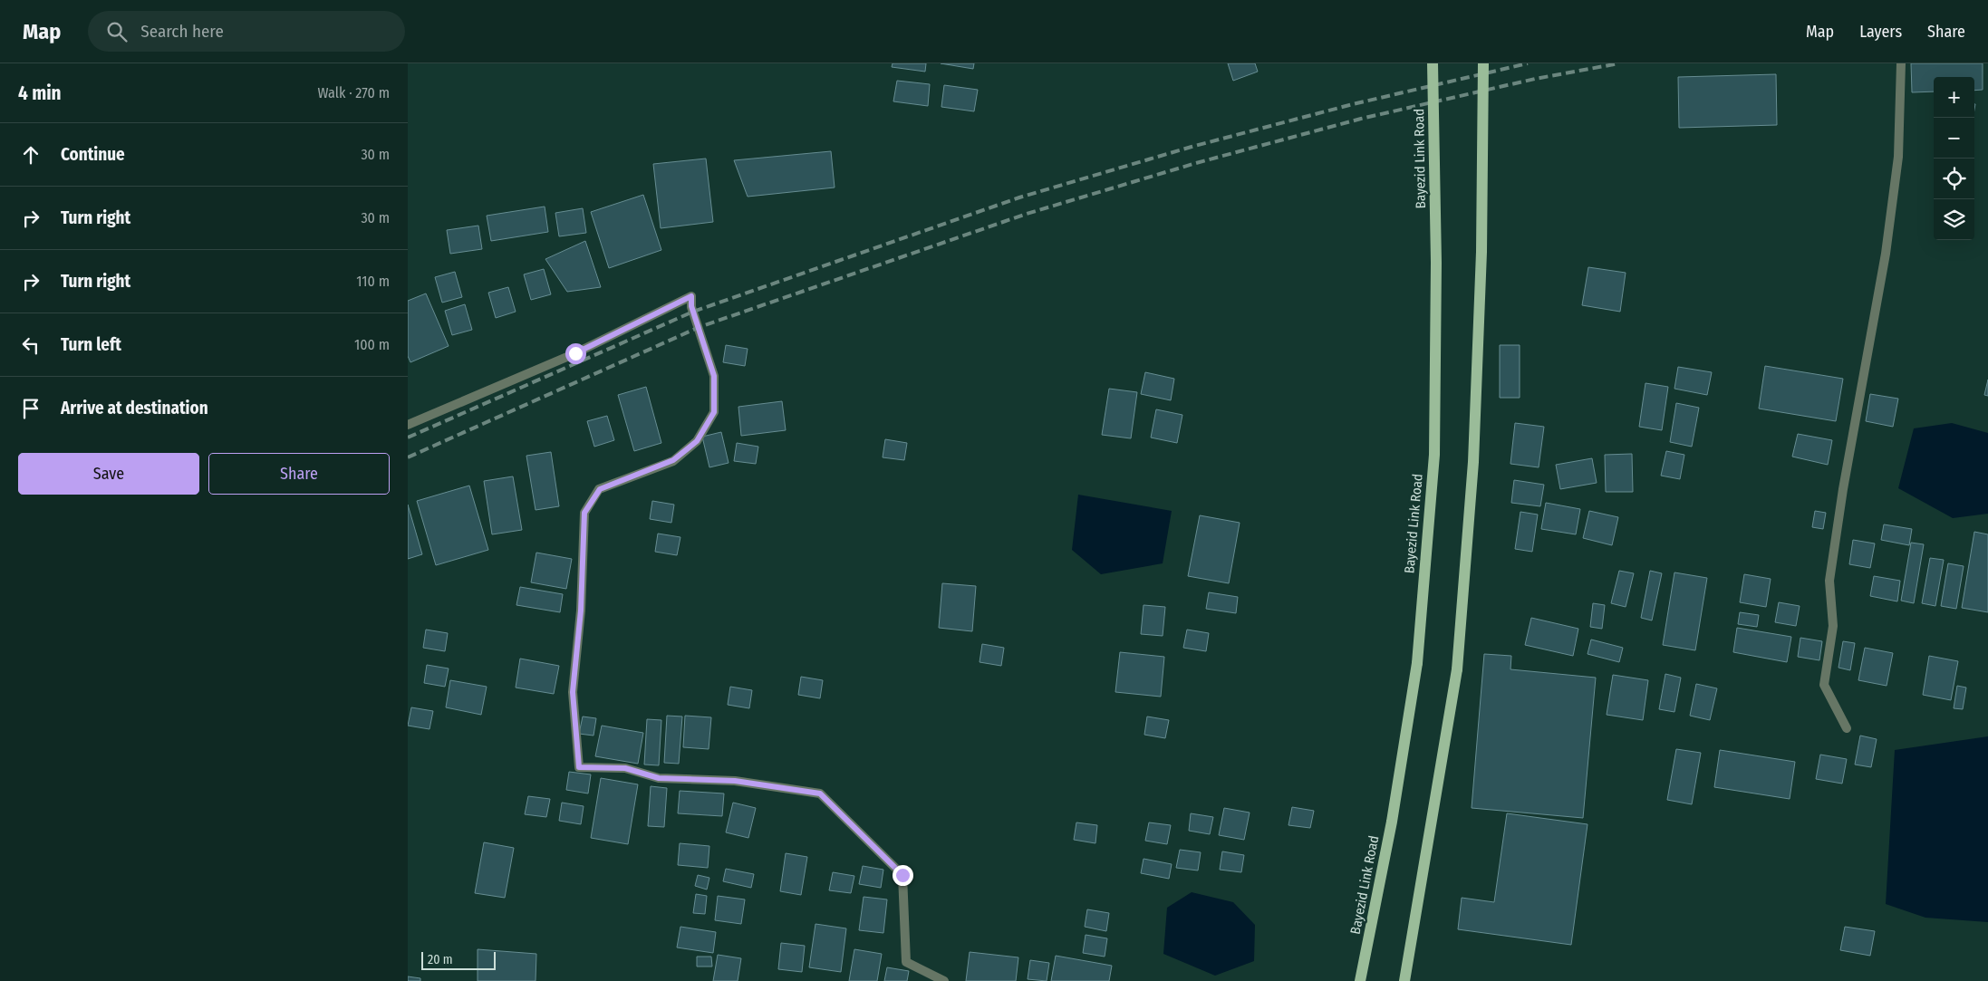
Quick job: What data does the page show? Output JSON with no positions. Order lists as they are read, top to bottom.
{
  "streets": {
    "main road": ["Bayezid Link Road"]
  },
  "scale_bar": "20 m",
  "page": {
    "header": "Map",
    "search": "Search here",
    "nav": ["Map", "Layers", "Share"],
    "heading": ["4 min", "Walk · 270 m"],
    "map_buttons": ["+", "−"],
    "list": [
      ["Continue", "30 m"],
      ["Turn right", "30 m"],
      ["Turn right", "110 m"],
      ["Turn left", "100 m"],
      "Arrive at destination"
    ],
    "buttons": ["Save", "Share"],
    "scale": "20 m"
  }
}
